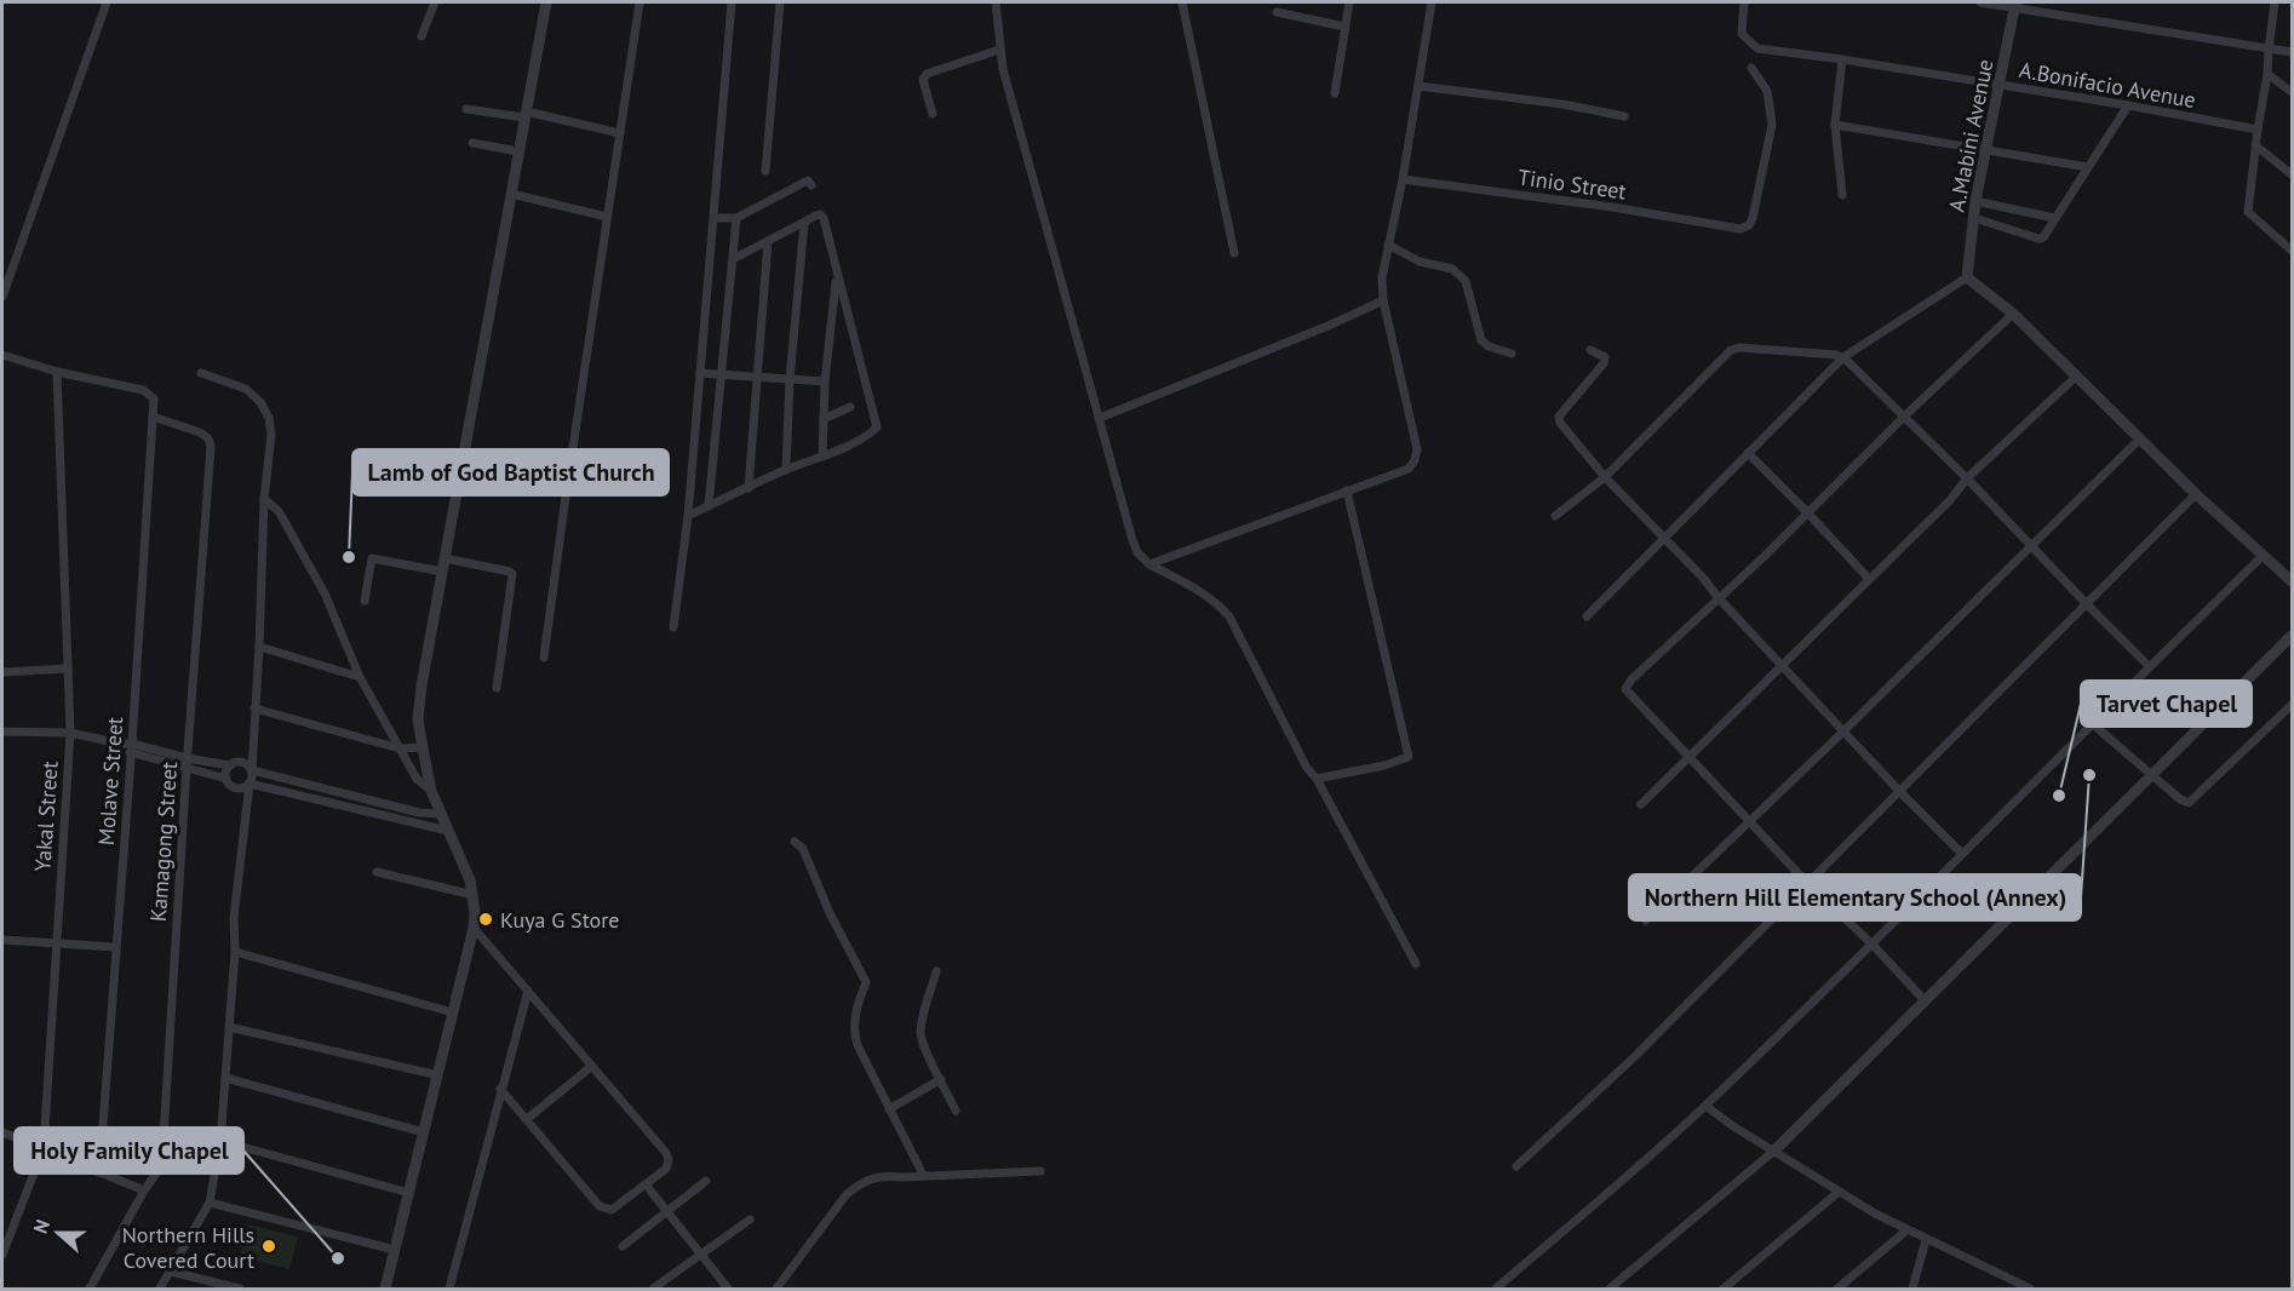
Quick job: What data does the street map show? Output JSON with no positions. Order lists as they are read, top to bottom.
{
  "streets": {
    "street": [
      "A.Bonifacio Avenue",
      "A.Mabini Avenue",
      "Tinio Street",
      "Molave Street",
      "Yakal Street",
      "Kamagong Street"
    ]
  },
  "crossings": [
    ["A.Bonifacio Avenue", "A.Mabini Avenue"],
    ["Molave Street", "Yakal Street"],
    ["Molave Street", "Kamagong Street"]
  ],
  "places": [
    "Lamb of God Baptist Church",
    "Northern Hill Elementary School (Annex)",
    "Tarvet Chapel",
    "Kuya G Store",
    "Northern Hills Covered Court",
    "Holy Family Chapel"
  ],
  "north": "left"
}
